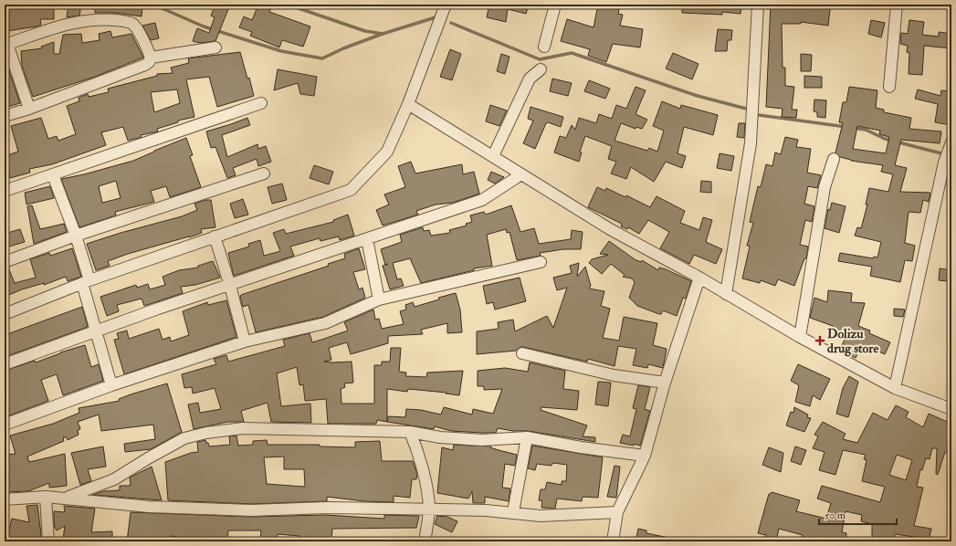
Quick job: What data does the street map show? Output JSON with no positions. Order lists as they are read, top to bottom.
{
  "places": {
    "health": ["Dolizu drug store"]
  },
  "scale_bar": "50 m"
}
